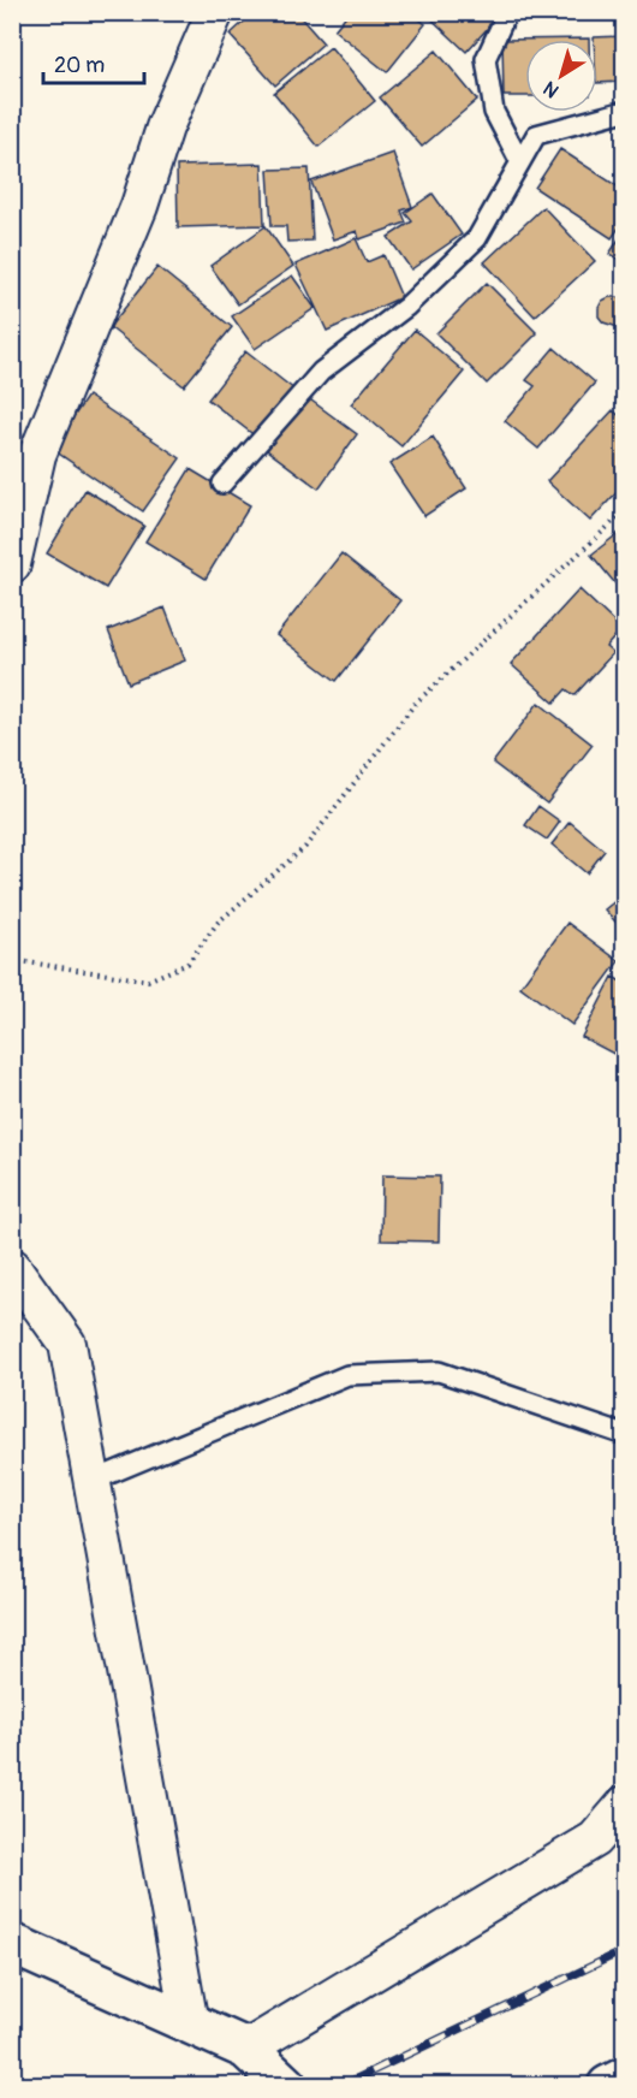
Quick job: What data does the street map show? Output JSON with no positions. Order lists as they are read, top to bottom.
{
  "scale_bar": "20 m",
  "north": "bottom left"
}
